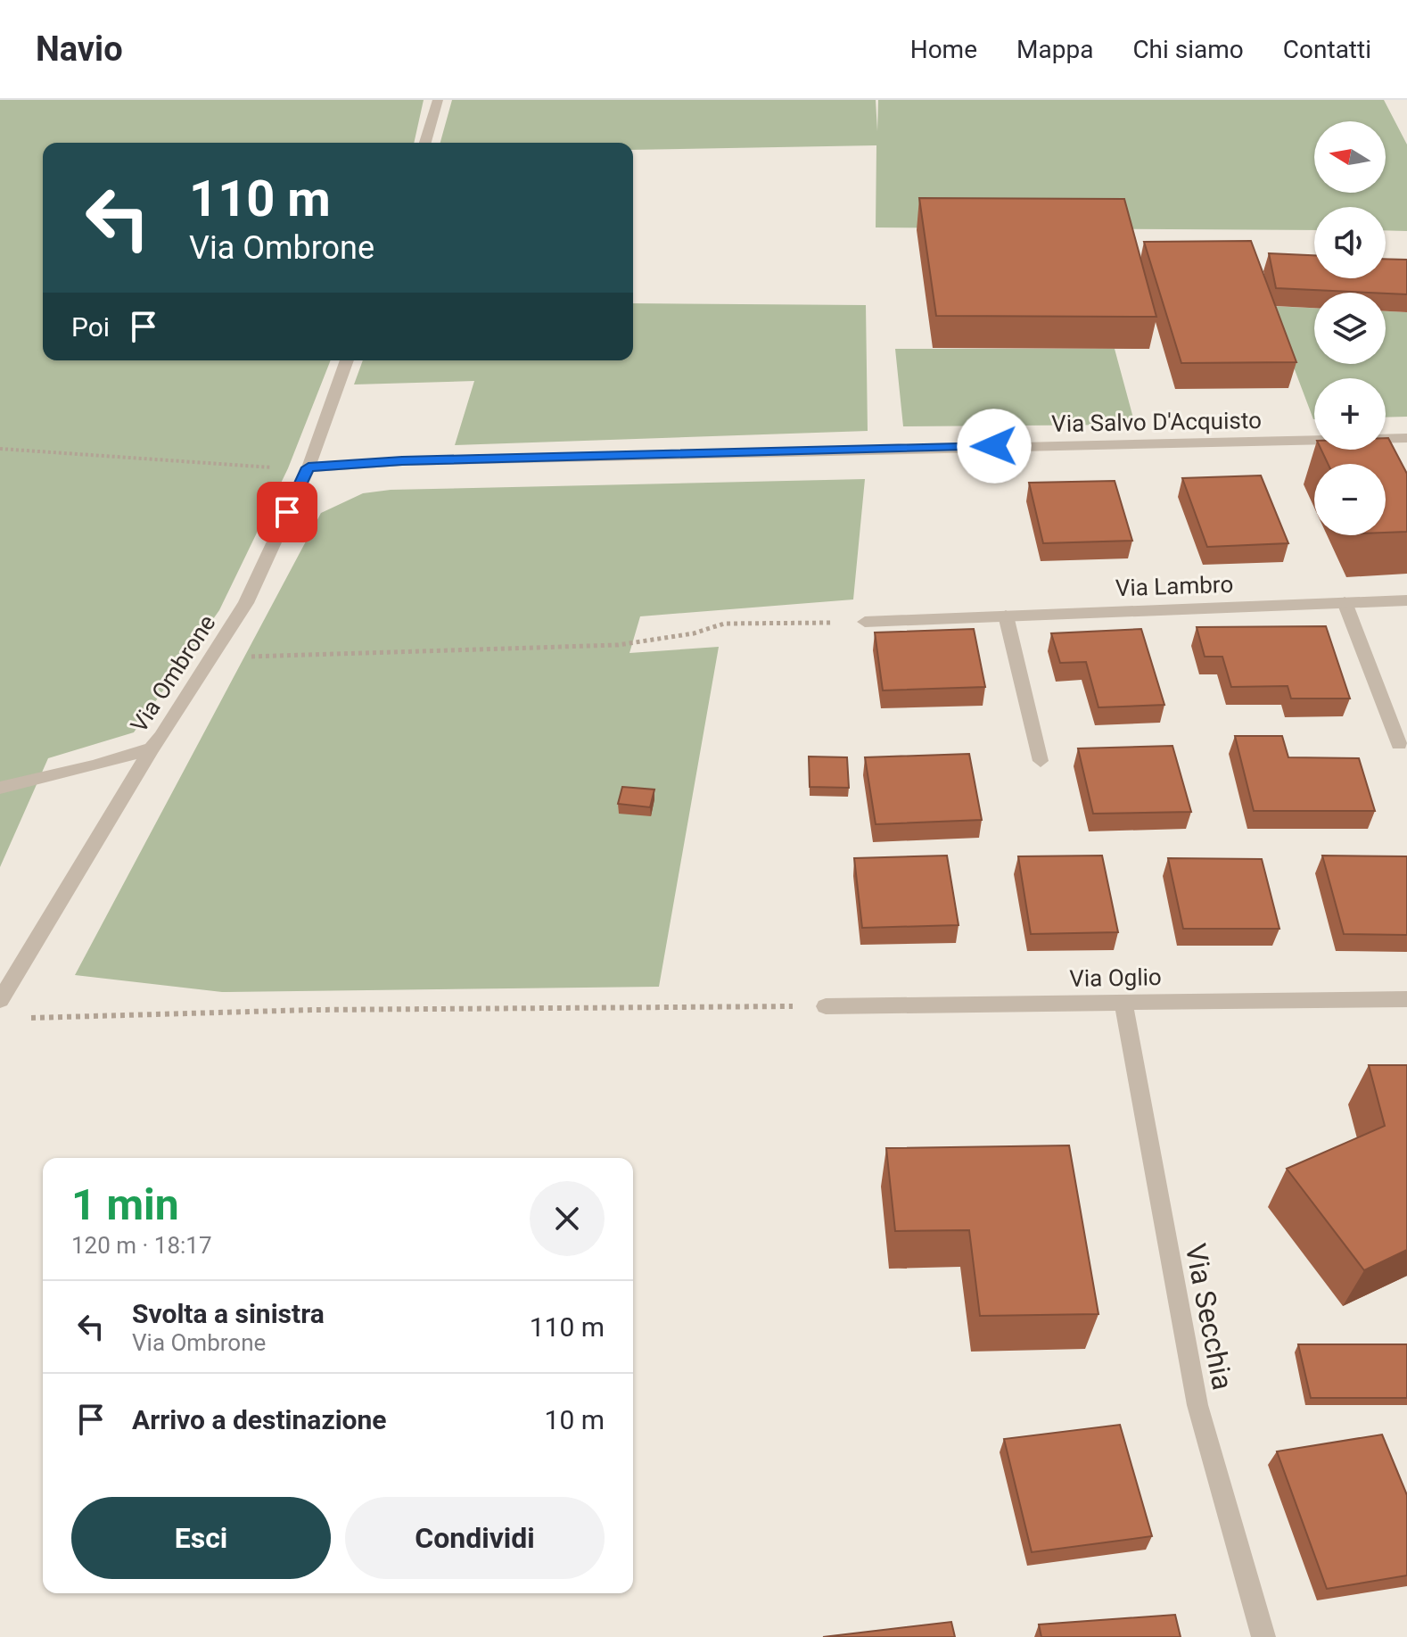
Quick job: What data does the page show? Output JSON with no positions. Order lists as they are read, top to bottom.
{
  "streets": {
    "street": [
      "Via Salvo D'Acquisto",
      "Via Lambro",
      "Via Ombrone",
      "Via Oglio",
      "Via Secchia"
    ]
  },
  "crossings": [
    ["Via Salvo D'Acquisto", "Via Ombrone"],
    ["Via Oglio", "Via Secchia"]
  ],
  "north": "left",
  "page": {
    "header": "Navio",
    "nav": [
      "Home",
      "Mappa",
      "Chi siamo",
      "Contatti"
    ],
    "map_buttons": ["+", "−"],
    "turn": ["110 m", "Via Ombrone"],
    "then": "Poi",
    "heading": ["1 min", "120 m · 18:17"],
    "list": [
      {
        "name": "Svolta a sinistra",
        "note": "Via Ombrone",
        "value": "110 m"
      },
      {
        "name": "Arrivo a destinazione",
        "value": "10 m"
      }
    ],
    "buttons": ["Esci", "Condividi"]
  }
}
